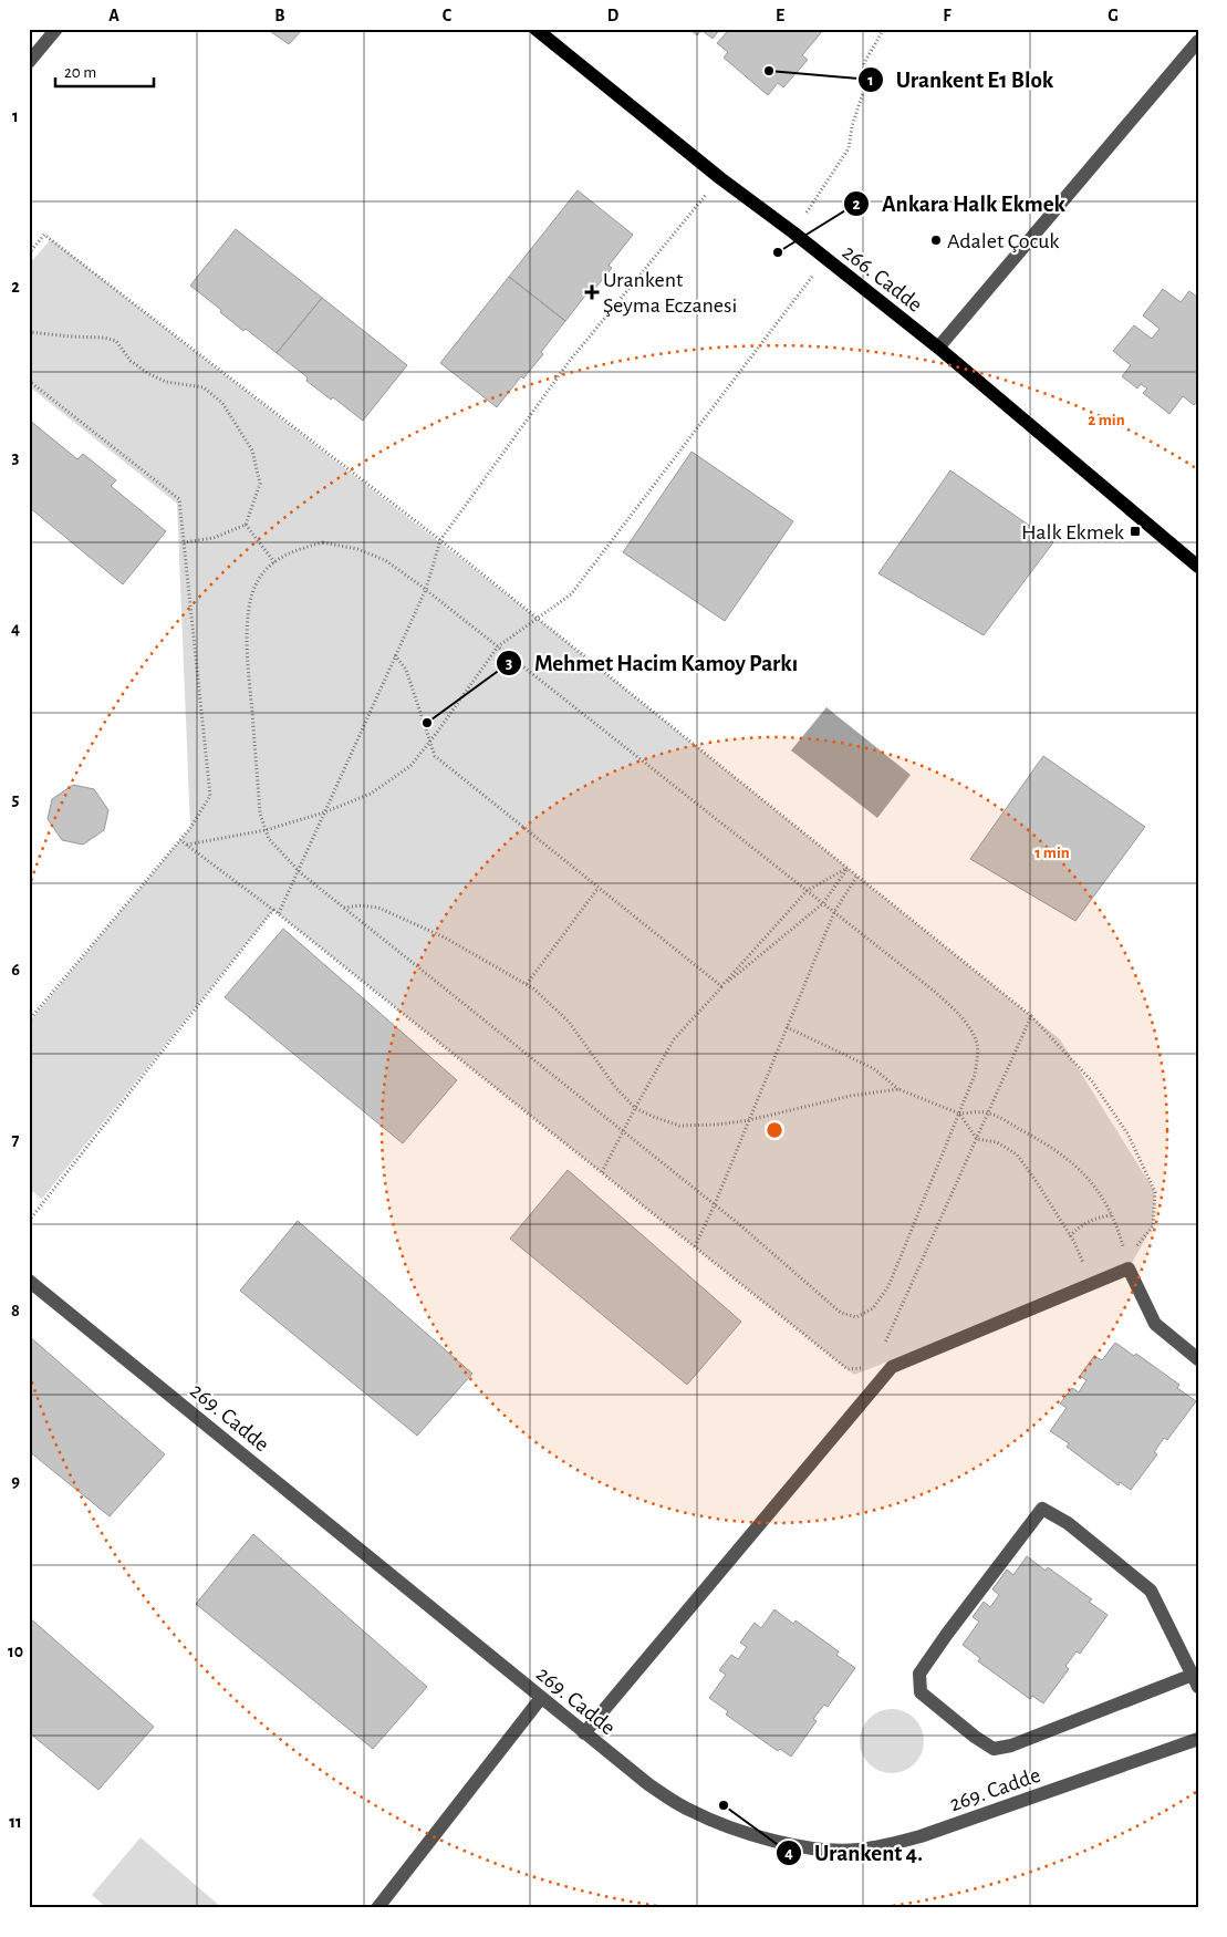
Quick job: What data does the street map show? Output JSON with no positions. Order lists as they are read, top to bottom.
{
  "streets": {
    "main road": ["266. Cadde"],
    "street": ["269. Cadde"]
  },
  "places": {
    "other": [
      "Urankent E1 Blok",
      "Adalet Çocuk",
      "Ankara Halk Ekmek",
      "Mehmet Hacim Kamoy Parkı",
      "Urankent 4."
    ],
    "health": ["Urankent Şeyma Eczanesi"],
    "transit": ["Halk Ekmek"]
  },
  "scale_bar": "20 m",
  "grid": {
    "columns": [
      "A",
      "B",
      "C",
      "D",
      "E",
      "F",
      "G"
    ],
    "rows": [
      "1",
      "2",
      "3",
      "4",
      "5",
      "6",
      "7",
      "8",
      "9",
      "10",
      "11"
    ]
  },
  "rings": ["2 min", "1 min"]
}
